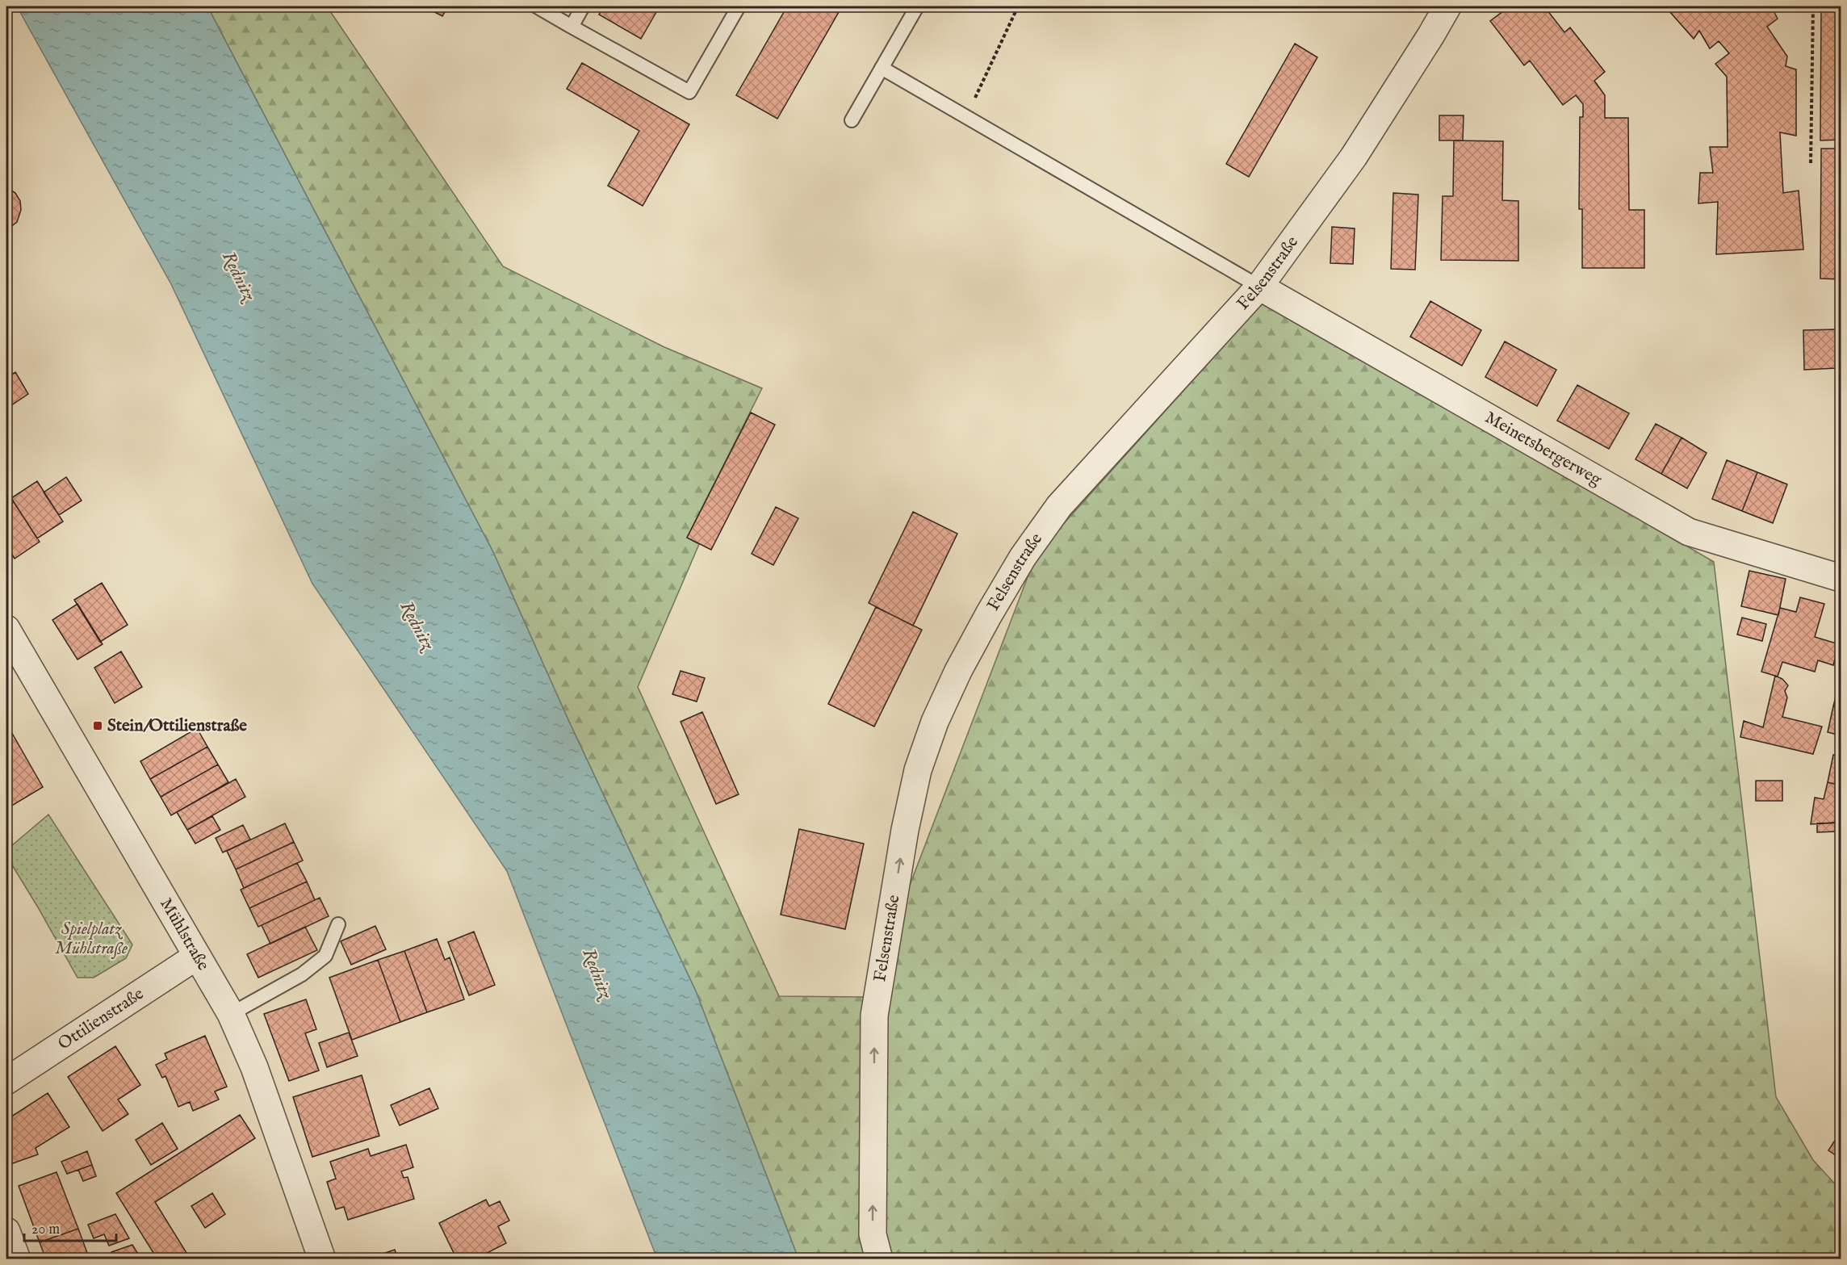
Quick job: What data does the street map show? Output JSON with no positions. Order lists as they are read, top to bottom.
{
  "streets": {
    "street": [
      "Felsenstraße",
      "Meinetsbergerweg",
      "Mühlstraße",
      "Ottilienstraße"
    ]
  },
  "crossings": [
    ["Felsenstraße", "Meinetsbergerweg"],
    ["Mühlstraße", "Ottilienstraße"]
  ],
  "one_way": ["Felsenstraße"],
  "water": ["Rednitz"],
  "parks": ["Spielplatz Mühlstraße"],
  "places": {
    "transit": ["Stein/Ottilienstraße"]
  },
  "scale_bar": "20 m"
}
